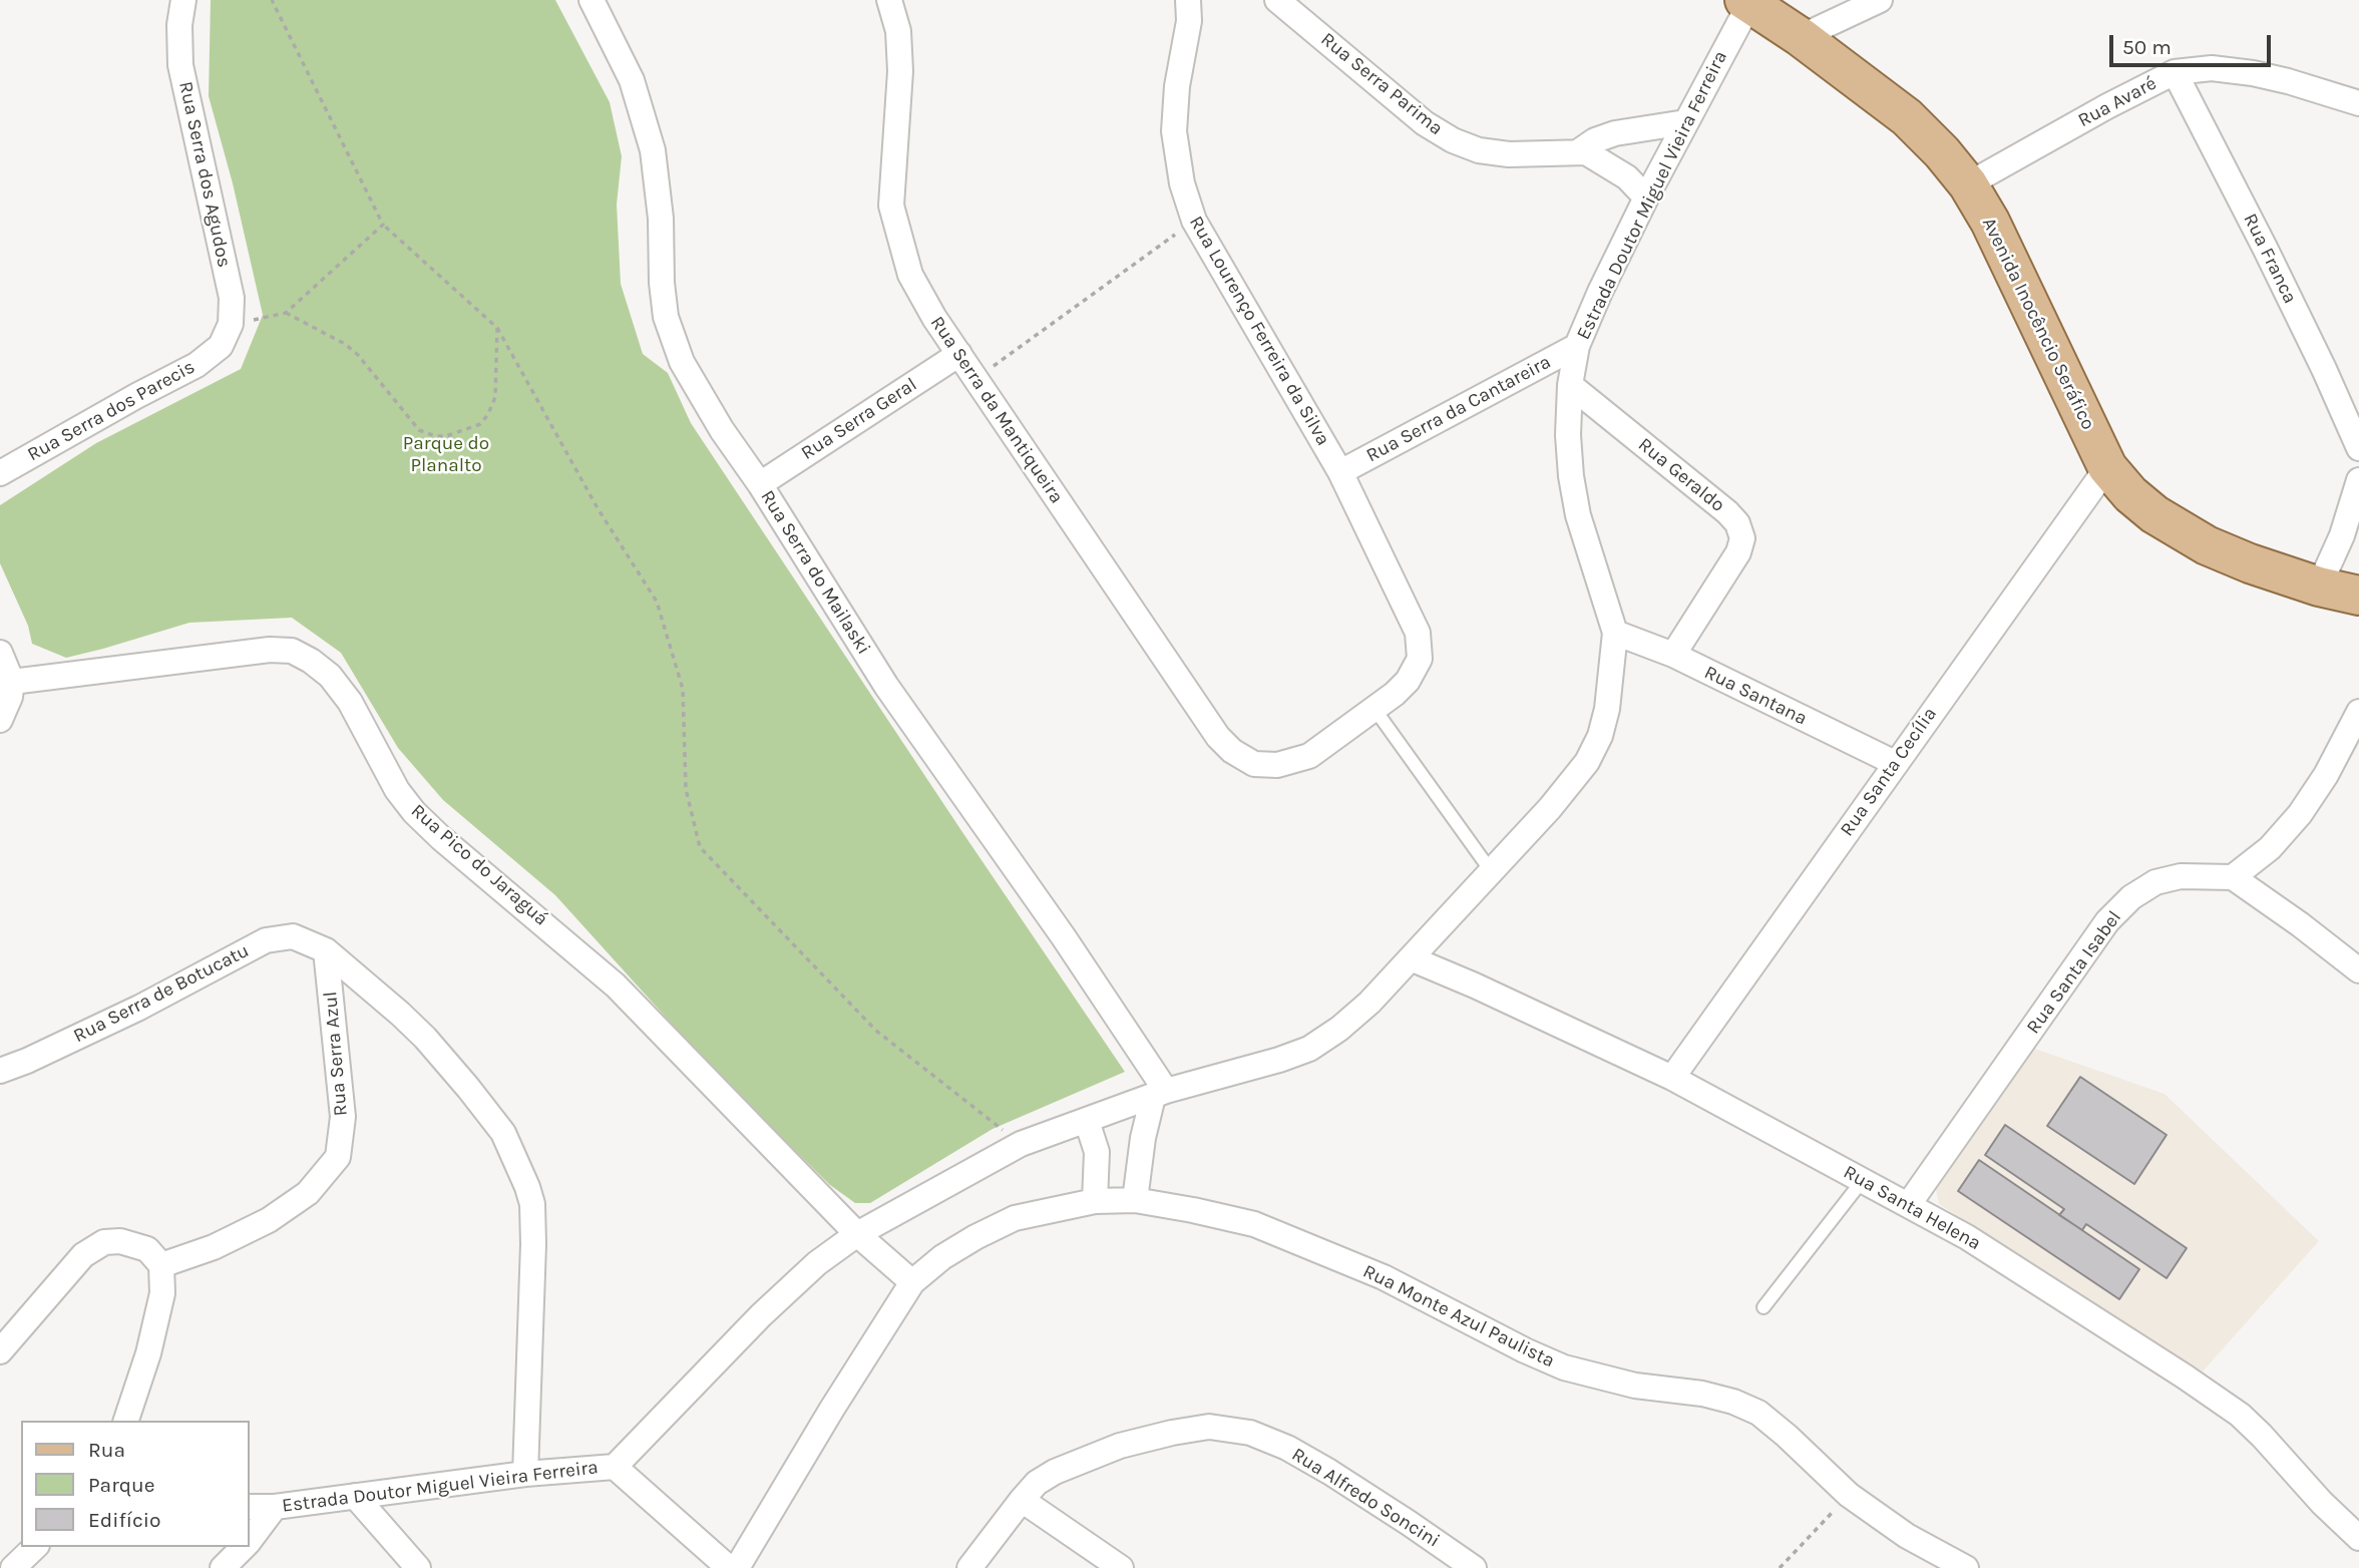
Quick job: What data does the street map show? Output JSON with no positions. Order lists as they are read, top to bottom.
{
  "streets": {
    "main road": ["Avenida Inocêncio Seráfico"],
    "street": [
      "Rua Serra Parima",
      "Rua Avaré",
      "Rua Serra dos Agudos",
      "Estrada Doutor Miguel Vieira Ferreira",
      "Rua Franca",
      "Rua Lourenço Ferreira da Silva",
      "Rua Serra da Cantareira",
      "Rua Serra da Mantiqueira",
      "Rua Serra dos Parecis",
      "Rua Serra Geral",
      "Rua Geraldo",
      "Rua Serra do Mailaski",
      "Rua Santana",
      "Rua Santa Cecília",
      "Rua Pico do Jaraguá",
      "Rua Santa Isabel",
      "Rua Serra de Botucatu",
      "Rua Serra Azul",
      "Rua Santa Helena",
      "Rua Monte Azul Paulista",
      "Rua Alfredo Soncini"
    ]
  },
  "crossings": [
    ["Rua Serra Parima", "Estrada Doutor Miguel Vieira Ferreira"],
    ["Rua Avaré", "Rua Franca"],
    ["Rua Avaré", "Avenida Inocêncio Seráfico"],
    ["Rua Serra dos Agudos", "Rua Serra dos Parecis"],
    ["Estrada Doutor Miguel Vieira Ferreira", "Avenida Inocêncio Seráfico"],
    ["Estrada Doutor Miguel Vieira Ferreira", "Rua Serra da Cantareira"],
    ["Estrada Doutor Miguel Vieira Ferreira", "Rua Geraldo"],
    ["Estrada Doutor Miguel Vieira Ferreira", "Rua Serra do Mailaski"],
    ["Estrada Doutor Miguel Vieira Ferreira", "Rua Santana"],
    ["Estrada Doutor Miguel Vieira Ferreira", "Rua Pico do Jaraguá"],
    ["Estrada Doutor Miguel Vieira Ferreira", "Rua Serra de Botucatu"],
    ["Estrada Doutor Miguel Vieira Ferreira", "Rua Santa Helena"],
    ["Avenida Inocêncio Seráfico", "Rua Santa Cecília"],
    ["Rua Lourenço Ferreira da Silva", "Rua Serra da Cantareira"],
    ["Rua Lourenço Ferreira da Silva", "Rua Serra da Mantiqueira"],
    ["Rua Serra da Mantiqueira", "Rua Serra Geral"],
    ["Rua Serra Geral", "Rua Serra do Mailaski"],
    ["Rua Geraldo", "Rua Santana"],
    ["Rua Santana", "Rua Santa Cecília"],
    ["Rua Santa Cecília", "Rua Santa Helena"],
    ["Rua Pico do Jaraguá", "Rua Monte Azul Paulista"],
    ["Rua Santa Isabel", "Rua Santa Helena"],
    ["Rua Serra de Botucatu", "Rua Serra Azul"]
  ],
  "parks": ["Parque do Planalto"],
  "legend": ["Rua", "Parque", "Edifício"],
  "scale_bar": "50 m"
}
